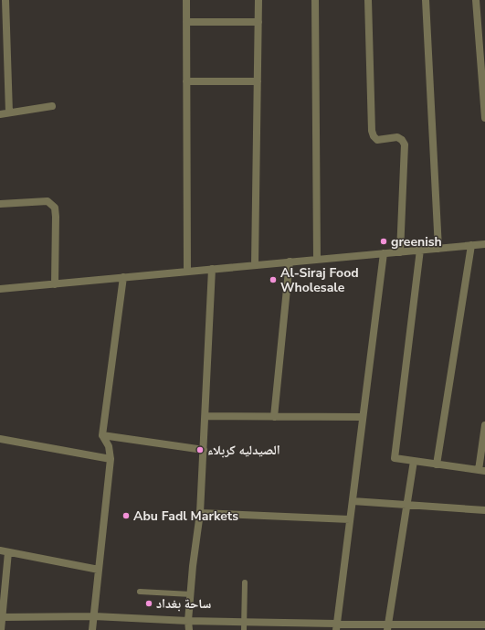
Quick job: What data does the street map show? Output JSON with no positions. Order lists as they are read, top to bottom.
{
  "places": [
    "greenish",
    "Al-Siraj Food Wholesale",
    "الصيدليه كربلاء",
    "Abu Fadl Markets",
    "ساحة بغداد"
  ]
}
